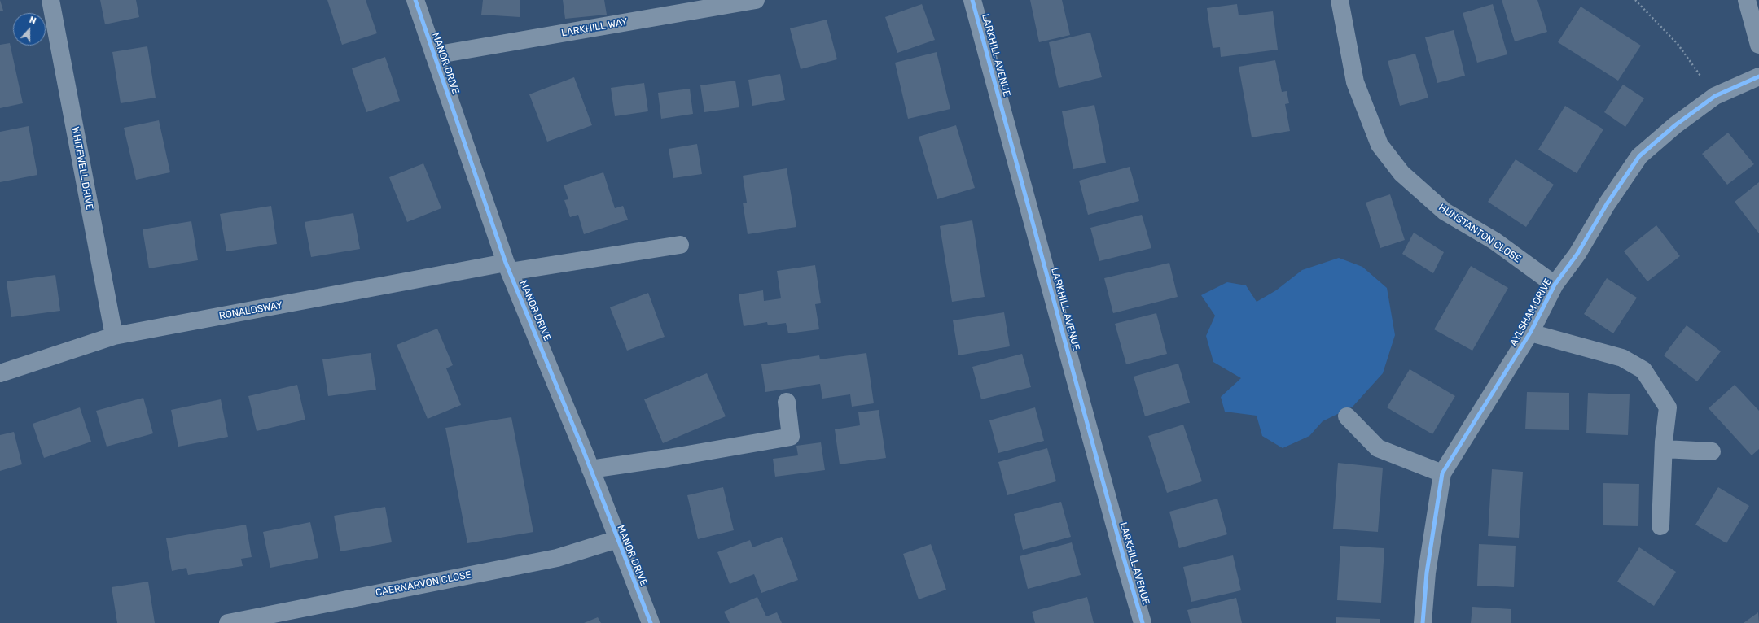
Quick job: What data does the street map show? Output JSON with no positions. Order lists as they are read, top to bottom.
{
  "streets": {
    "street": [
      "LARKHILL WAY",
      "LARKHILL AVENUE",
      "MANOR DRIVE",
      "WHITEWELL DRIVE",
      "HUNSTANTON CLOSE",
      "RONALDSWAY",
      "AYLSHAM DRIVE",
      "CAERNARVON CLOSE"
    ]
  },
  "crossings": [
    ["LARKHILL WAY", "MANOR DRIVE"],
    ["MANOR DRIVE", "RONALDSWAY"],
    ["MANOR DRIVE", "CAERNARVON CLOSE"],
    ["WHITEWELL DRIVE", "RONALDSWAY"],
    ["HUNSTANTON CLOSE", "AYLSHAM DRIVE"]
  ],
  "north": "top"
}
